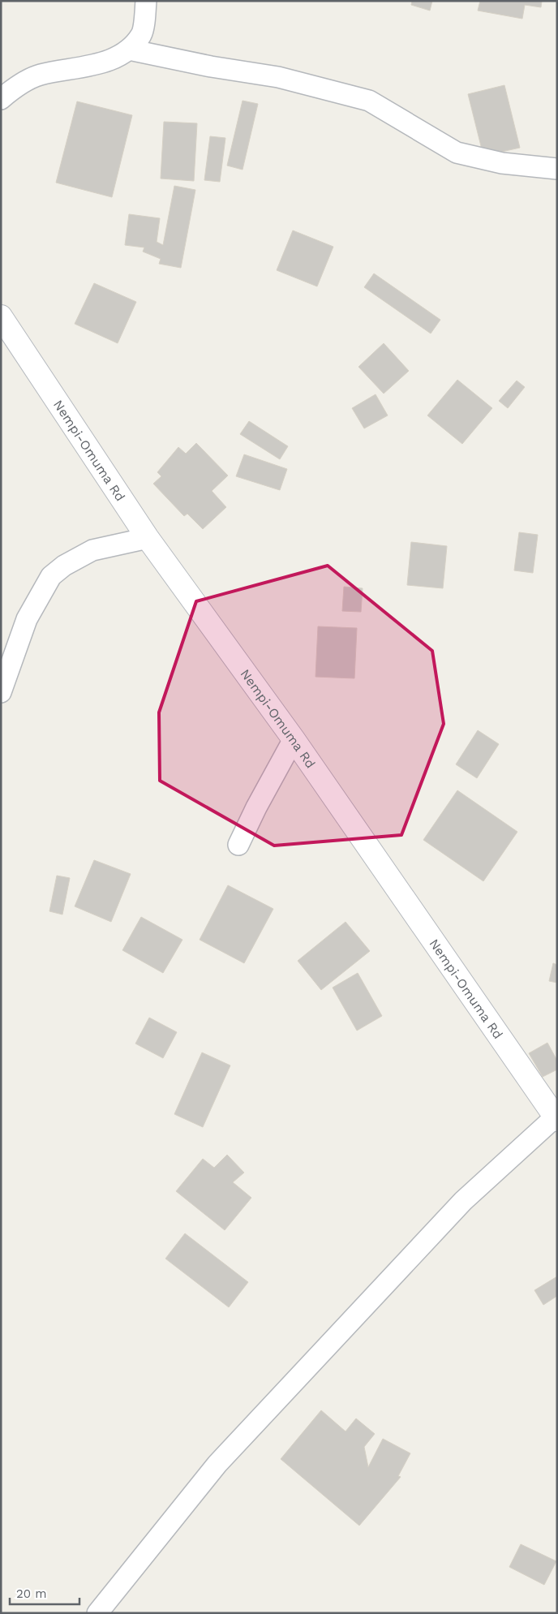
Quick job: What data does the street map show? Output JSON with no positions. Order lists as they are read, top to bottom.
{
  "streets": {
    "street": ["Nempi-Omuma Rd"]
  },
  "scale_bar": "20 m"
}
